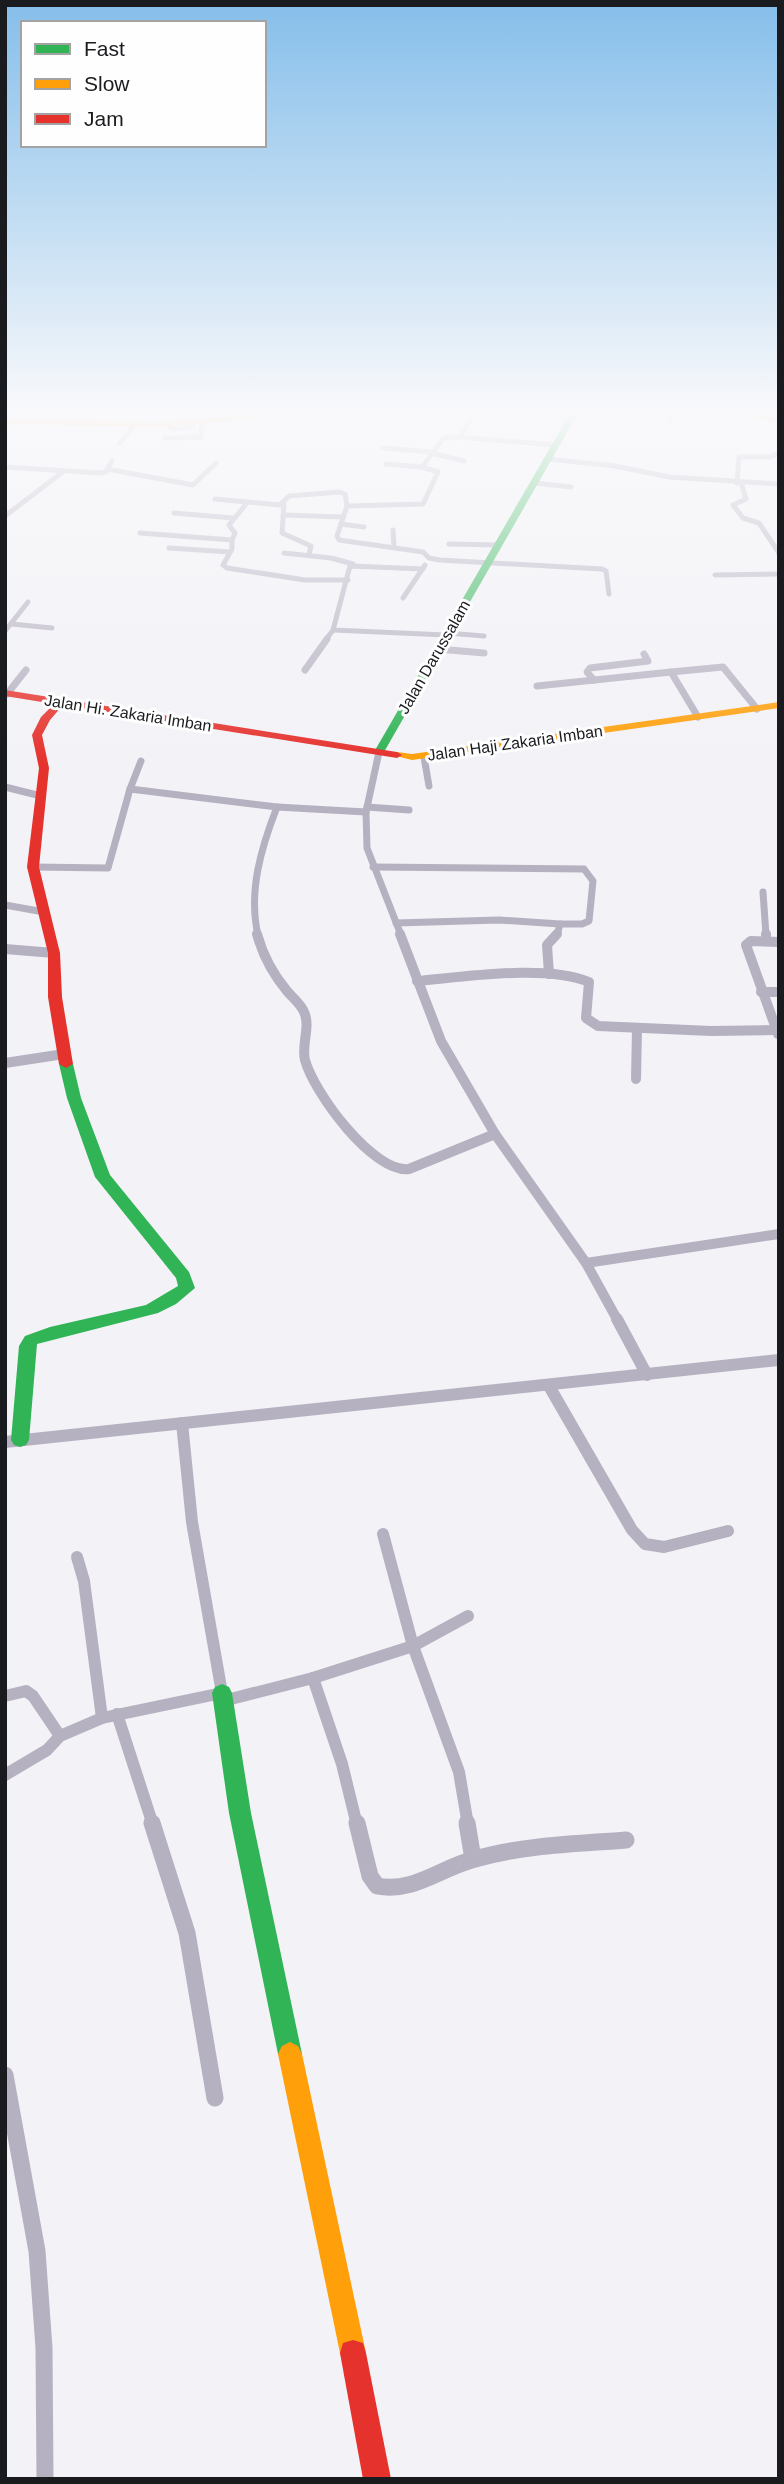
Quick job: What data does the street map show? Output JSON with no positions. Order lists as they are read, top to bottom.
{
  "streets": {
    "street": ["Jalan Darussalam", "Jalan Hi. Zakaria Imban", "Jalan Haji Zakaria Imban"]
  },
  "crossings": [
    ["Jalan Darussalam", "Jalan Haji Zakaria Imban"],
    ["Jalan Hi. Zakaria Imban", "Jalan Haji Zakaria Imban"]
  ],
  "legend": ["Fast", "Slow", "Jam"]
}
